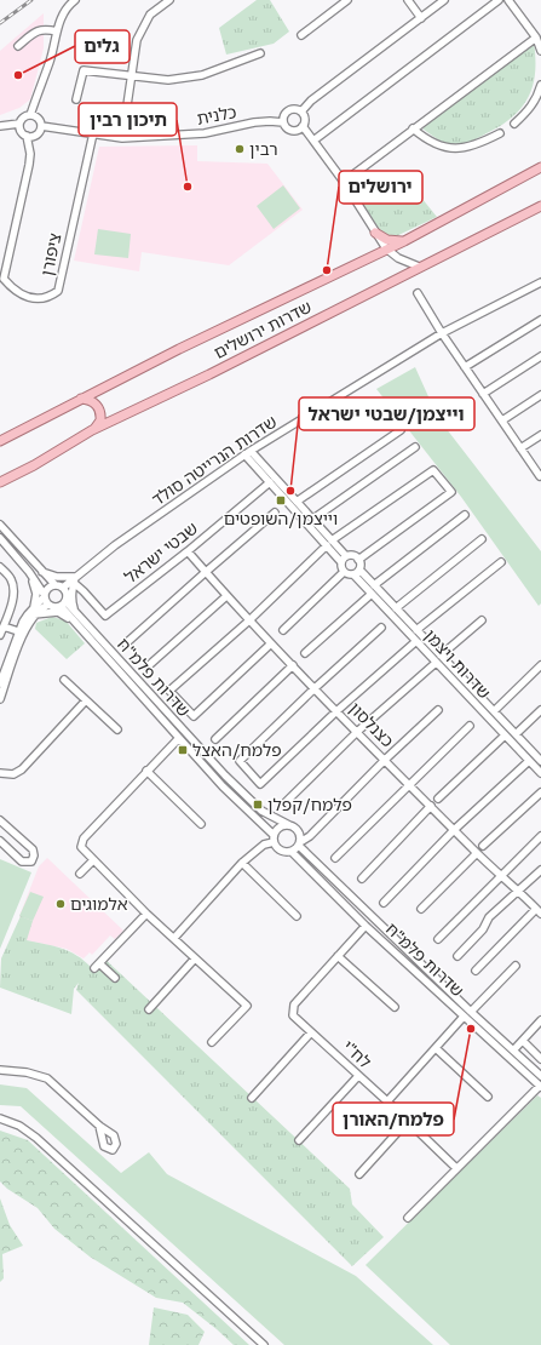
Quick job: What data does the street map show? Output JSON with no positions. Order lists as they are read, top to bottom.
{
  "streets": {
    "main road": ["שדרות ירושלים"],
    "street": [
      "כלנית",
      "ציפורן",
      "שדרות הנרייטה סולד",
      "שבטי ישראל",
      "שדרות ויצמן",
      "שדרות פלמ\"ח",
      "כצנלסון",
      "לח\"י"
    ]
  },
  "crossings": [
    ["כלנית", "ציפורן"],
    ["שדרות הנרייטה סולד", "שבטי ישראל"],
    ["שדרות הנרייטה סולד", "שדרות פלמ\"ח"],
    ["שבטי ישראל", "כצנלסון"],
    ["שדרות פלמ\"ח", "לח\"י"]
  ],
  "places": {
    "other": [
      "גלים",
      "רבין",
      "תיכון רבין",
      "ירושלים",
      "וייצמן/שבטי ישראל",
      "אלמוגים",
      "פלמח/האורן"
    ],
    "transit": ["וייצמן/השופטים", "פלמח/האצל", "פלמח/קפלן"]
  }
}
